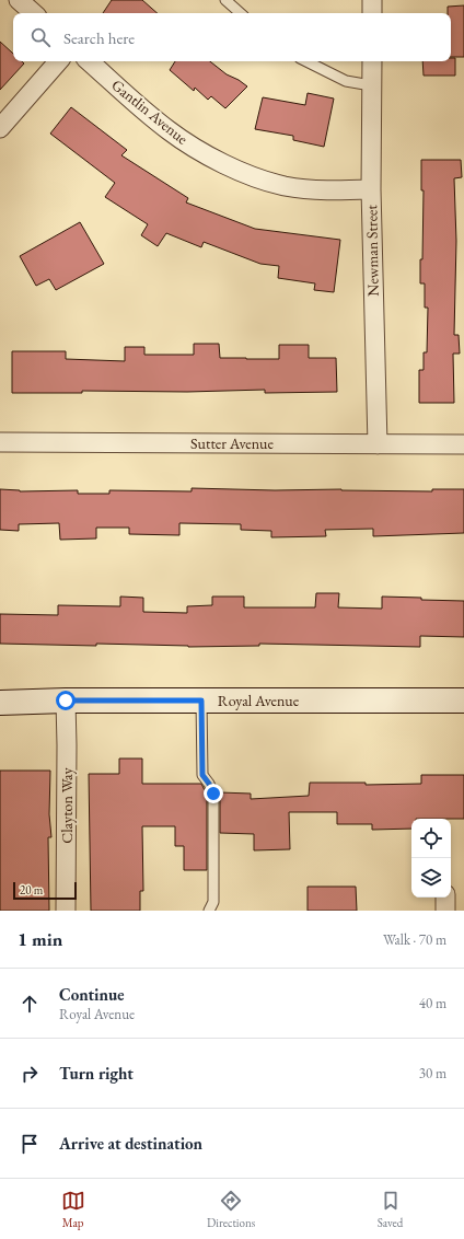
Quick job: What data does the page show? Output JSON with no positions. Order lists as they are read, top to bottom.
{
  "streets": {
    "main road": ["Royal Avenue"],
    "street": [
      "Gantlin Avenue",
      "Newman Street",
      "Sutter Avenue",
      "Clayton Way"
    ]
  },
  "crossings": [
    ["Gantlin Avenue", "Newman Street"],
    ["Newman Street", "Sutter Avenue"],
    ["Royal Avenue", "Clayton Way"]
  ],
  "scale_bar": "20 m",
  "page": {
    "search": "Search here",
    "scale": "20 m",
    "heading": ["1 min", "Walk · 70 m"],
    "list": [
      ["Continue", "Royal Avenue", "40 m"],
      ["Turn right", "30 m"],
      "Arrive at destination"
    ],
    "nav": ["Map", "Directions", "Saved"]
  }
}
